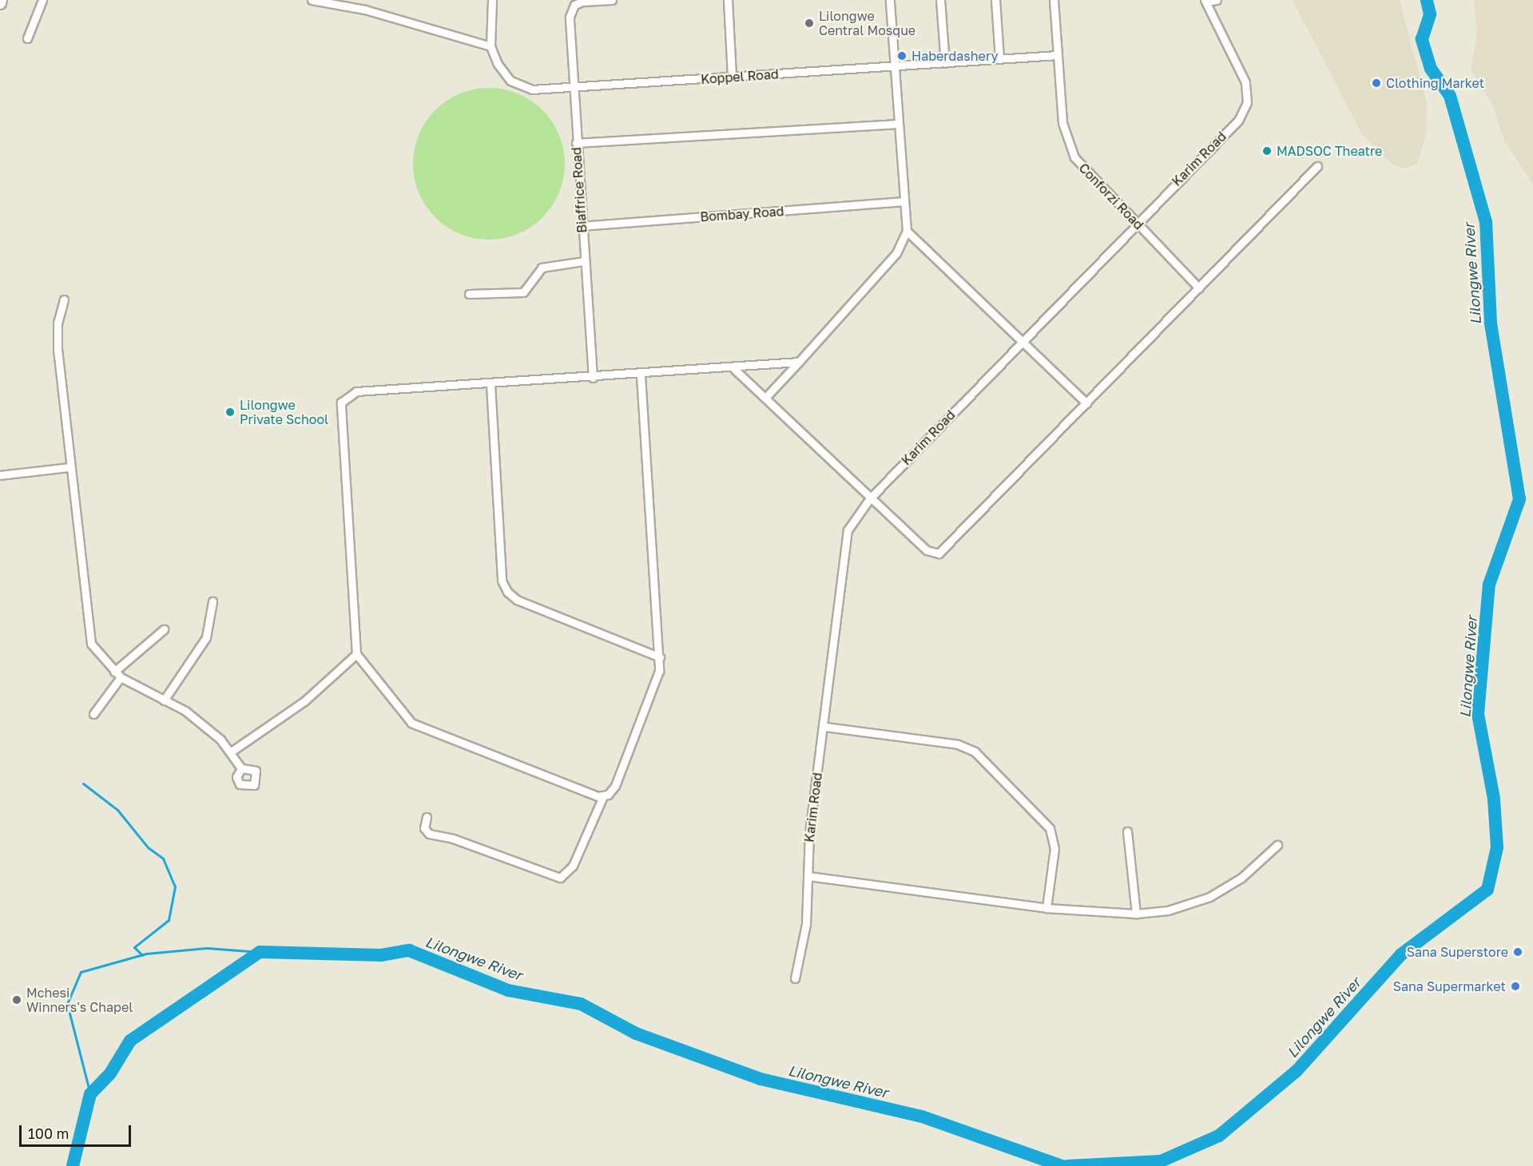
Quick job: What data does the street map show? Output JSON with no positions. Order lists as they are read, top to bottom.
{
  "streets": {
    "street": [
      "Koppel Road",
      "Karim Road",
      "Biaffrice Road",
      "Conforzi Road",
      "Bombay Road"
    ]
  },
  "crossings": [
    ["Koppel Road", "Biaffrice Road"],
    ["Koppel Road", "Conforzi Road"],
    ["Karim Road", "Conforzi Road"],
    ["Biaffrice Road", "Bombay Road"]
  ],
  "water": ["Lilongwe River"],
  "places": [
    "Lilongwe Central Mosque",
    "Haberdashery",
    "Clothing Market",
    "MADSOC Theatre",
    "Lilongwe Private School",
    "Sana Superstore",
    "Sana Supermarket",
    "Mchesi Winners's Chapel"
  ],
  "scale_bar": "100 m"
}
